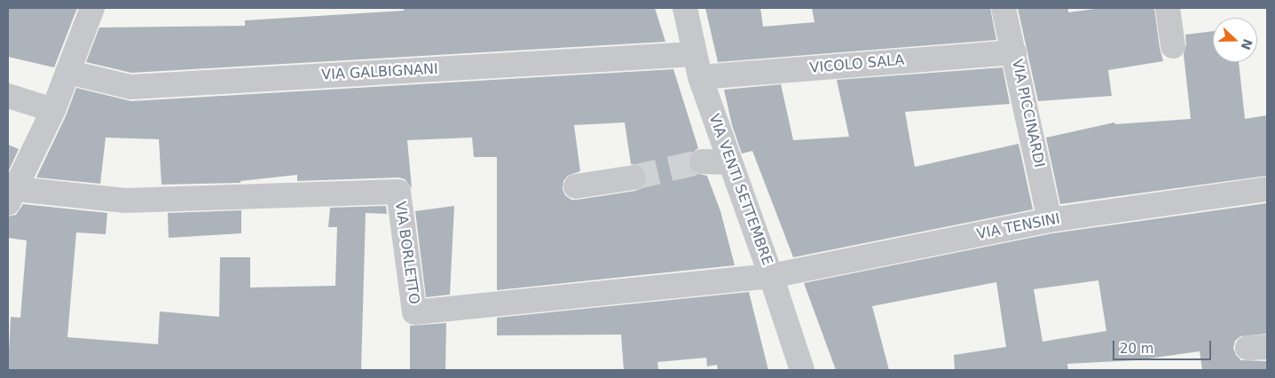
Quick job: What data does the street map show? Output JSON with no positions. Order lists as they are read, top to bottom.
{
  "streets": {
    "street": [
      "VICOLO SALA",
      "VIA GALBIGNANI",
      "VIA PICCINARDI",
      "VIA VENTI SETTEMBRE",
      "VIA TENSINI",
      "VIA BORLETTO"
    ]
  },
  "crossings": [
    ["VICOLO SALA", "VIA PICCINARDI"],
    ["VICOLO SALA", "VIA VENTI SETTEMBRE"],
    ["VIA GALBIGNANI", "VIA VENTI SETTEMBRE"],
    ["VIA PICCINARDI", "VIA TENSINI"],
    ["VIA VENTI SETTEMBRE", "VIA TENSINI"],
    ["VIA VENTI SETTEMBRE", "VIA BORLETTO"],
    ["VIA TENSINI", "VIA BORLETTO"]
  ],
  "scale_bar": "20 m",
  "north": "right"
}
